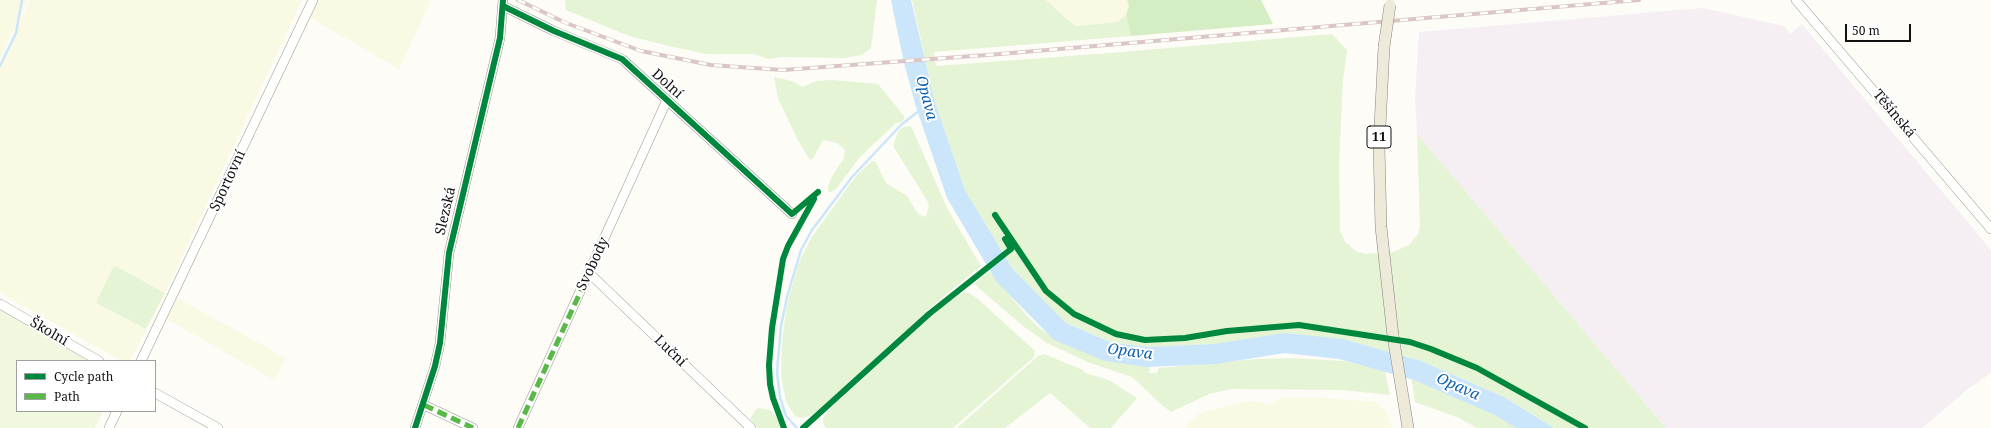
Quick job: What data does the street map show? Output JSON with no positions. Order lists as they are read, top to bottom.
{
  "streets": {
    "main road": ["11"],
    "street": [
      "Dolní",
      "Těšínská",
      "Sportovní",
      "Slezská",
      "Svobody",
      "Školní",
      "Luční"
    ]
  },
  "crossings": [
    ["Dolní", "Slezská"],
    ["Dolní", "Svobody"],
    ["Svobody", "Luční"]
  ],
  "water": ["Opava"],
  "legend": ["Cycle path", "Path"],
  "scale_bar": "50 m"
}
